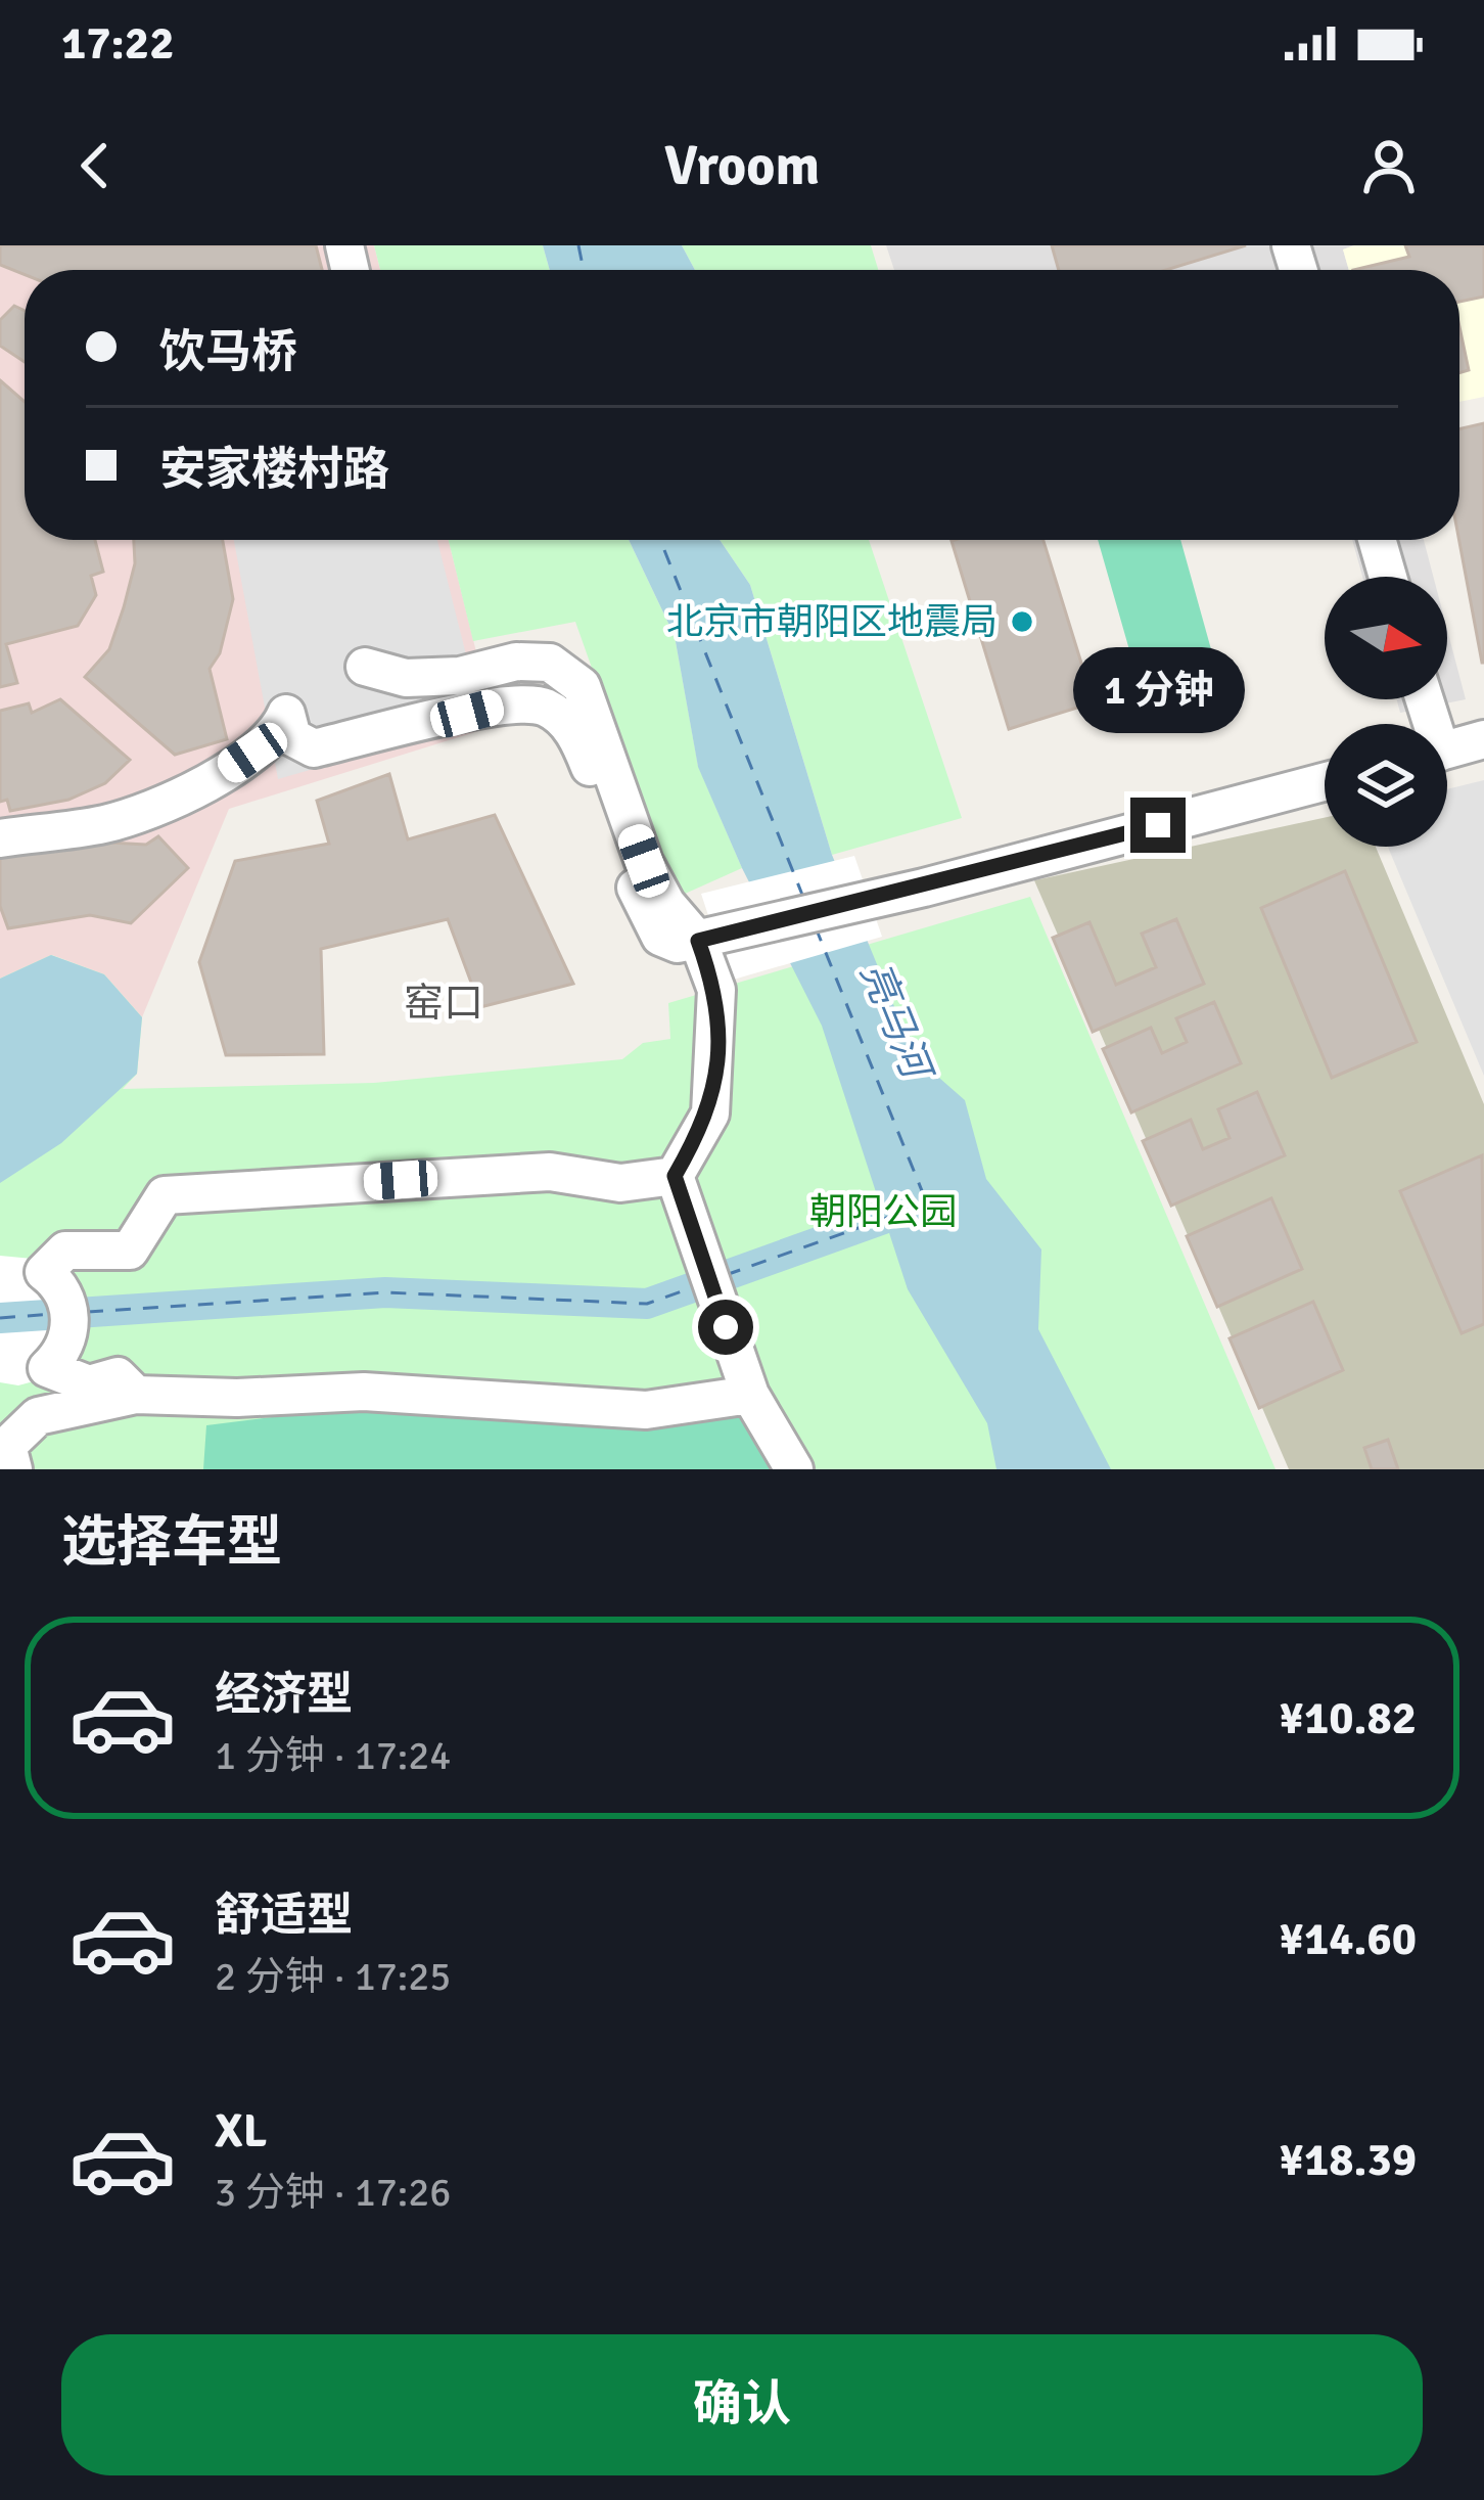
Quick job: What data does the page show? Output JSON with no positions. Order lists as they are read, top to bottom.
{
  "districts": ["窑口"],
  "water": ["亮马河"],
  "parks": ["朝阳公园"],
  "places": ["北京市朝阳区地震局"],
  "north": "right",
  "page": {
    "status": "17:22",
    "header": "Vroom",
    "banner": ["饮马桥", "安家楼村路"],
    "bubble": "1 分钟",
    "heading": "选择车型",
    "list": [
      {
        "name": "经济型",
        "note": "1 分钟 · 17:24",
        "value": "¥10.82"
      },
      {
        "name": "舒适型",
        "note": "2 分钟 · 17:25",
        "value": "¥14.60"
      },
      {
        "name": "XL",
        "note": "3 分钟 · 17:26",
        "value": "¥18.39"
      }
    ],
    "buttons": "确认"
  }
}
